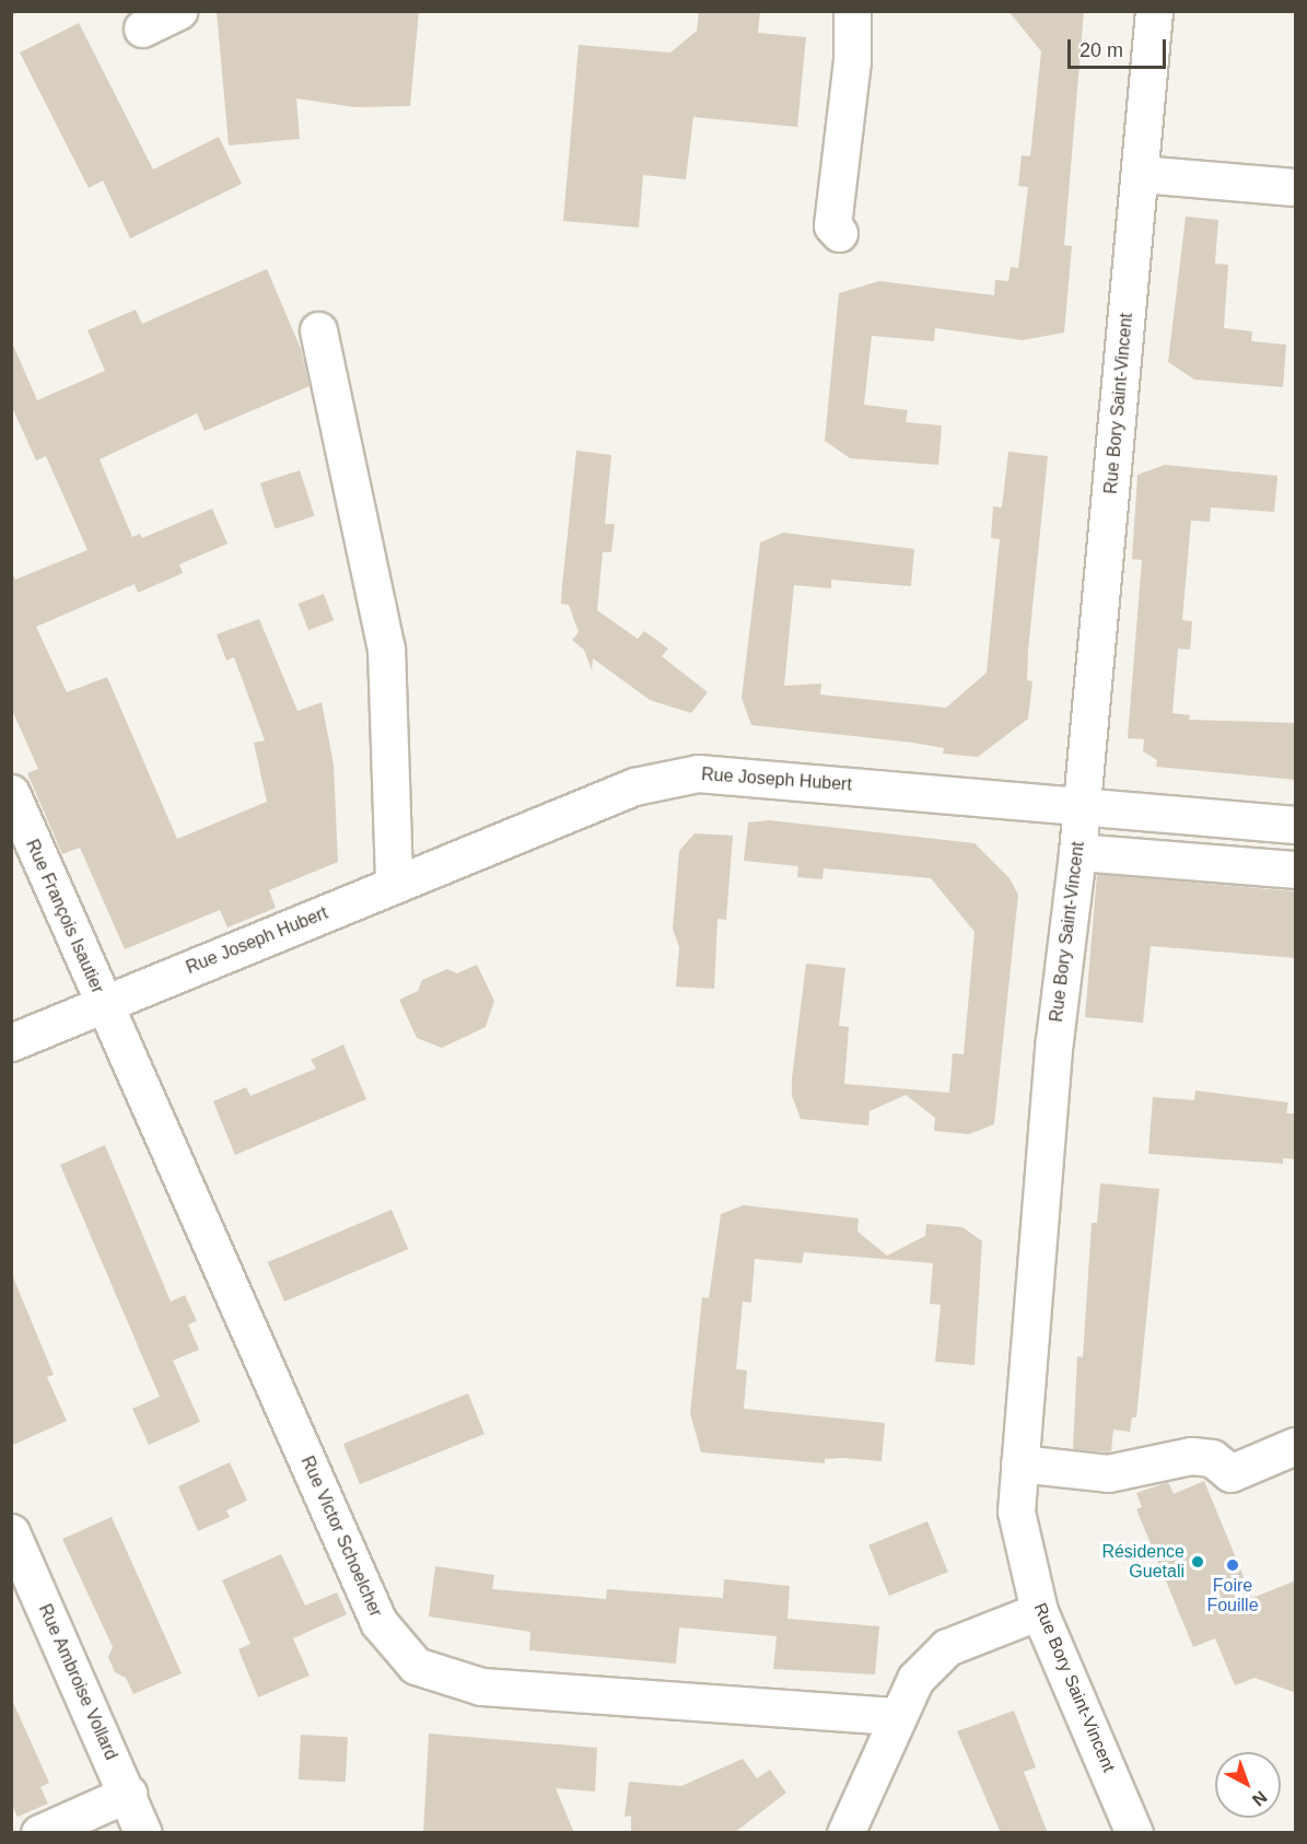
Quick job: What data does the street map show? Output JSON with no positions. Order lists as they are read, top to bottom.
{
  "streets": {
    "street": [
      "Rue Bory Saint-Vincent",
      "Rue Joseph Hubert",
      "Rue François Isautier",
      "Rue Victor Schoelcher",
      "Rue Ambroise Vollard"
    ]
  },
  "crossings": [
    ["Rue Bory Saint-Vincent", "Rue Joseph Hubert"],
    ["Rue Joseph Hubert", "Rue François Isautier"],
    ["Rue Joseph Hubert", "Rue Victor Schoelcher"],
    ["Rue François Isautier", "Rue Victor Schoelcher"]
  ],
  "places": ["Résidence Guetali", "Foire Fouille"],
  "scale_bar": "20 m",
  "north": "bottom right"
}
